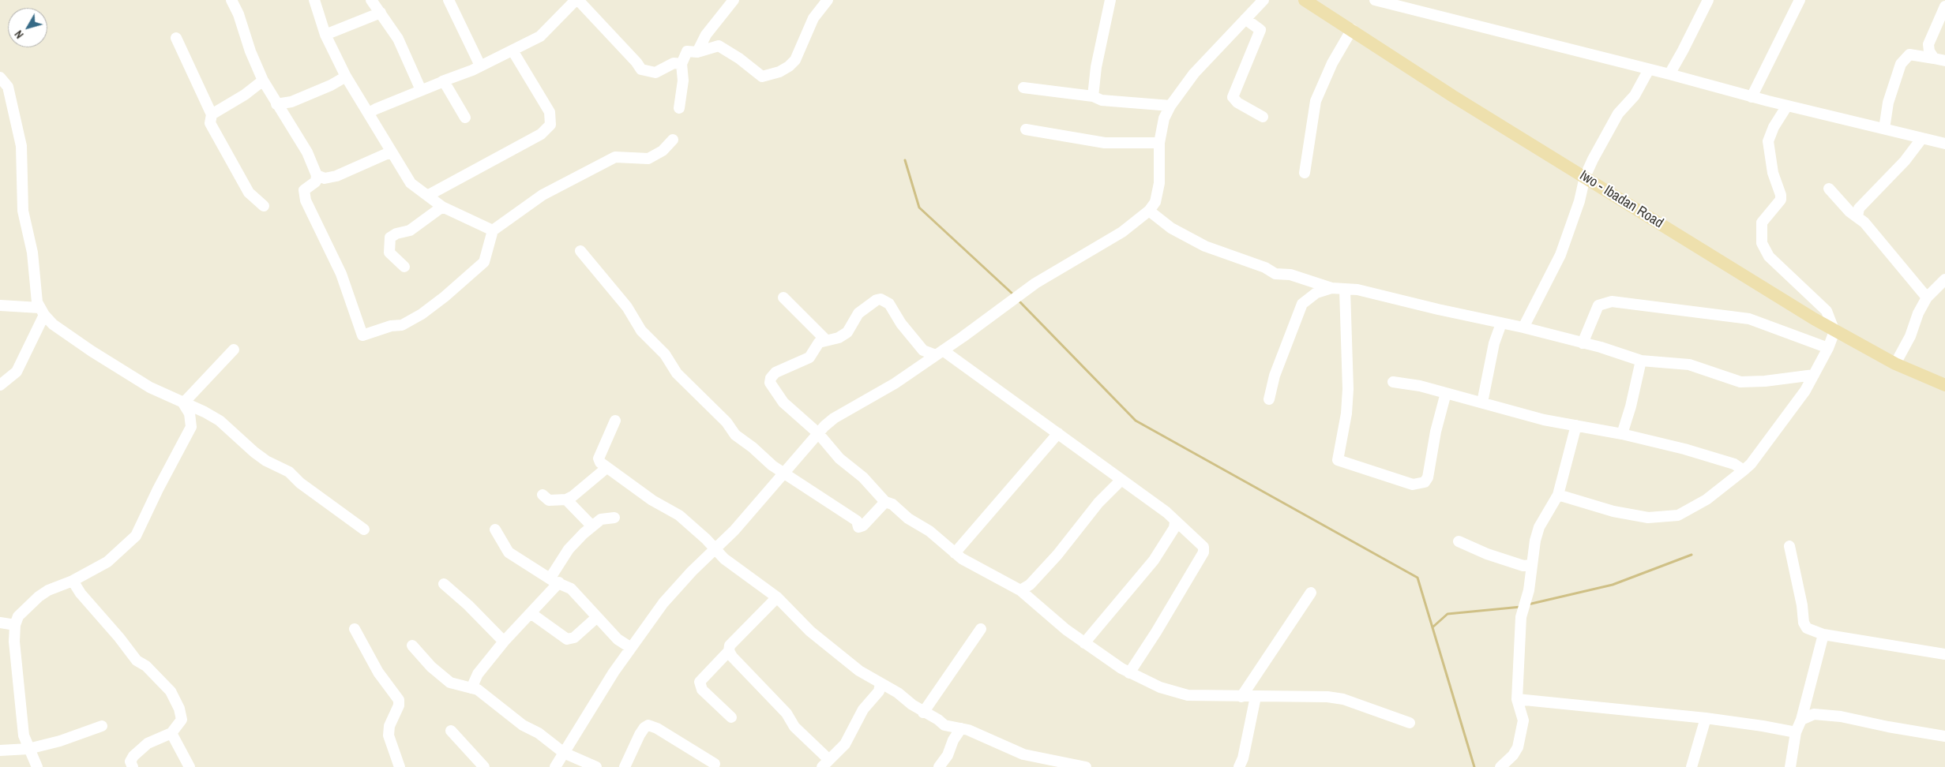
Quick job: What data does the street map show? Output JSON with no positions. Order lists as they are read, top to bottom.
{
  "streets": {
    "main road": ["Iwo - Ibadan Road"]
  },
  "north": "bottom left"
}
